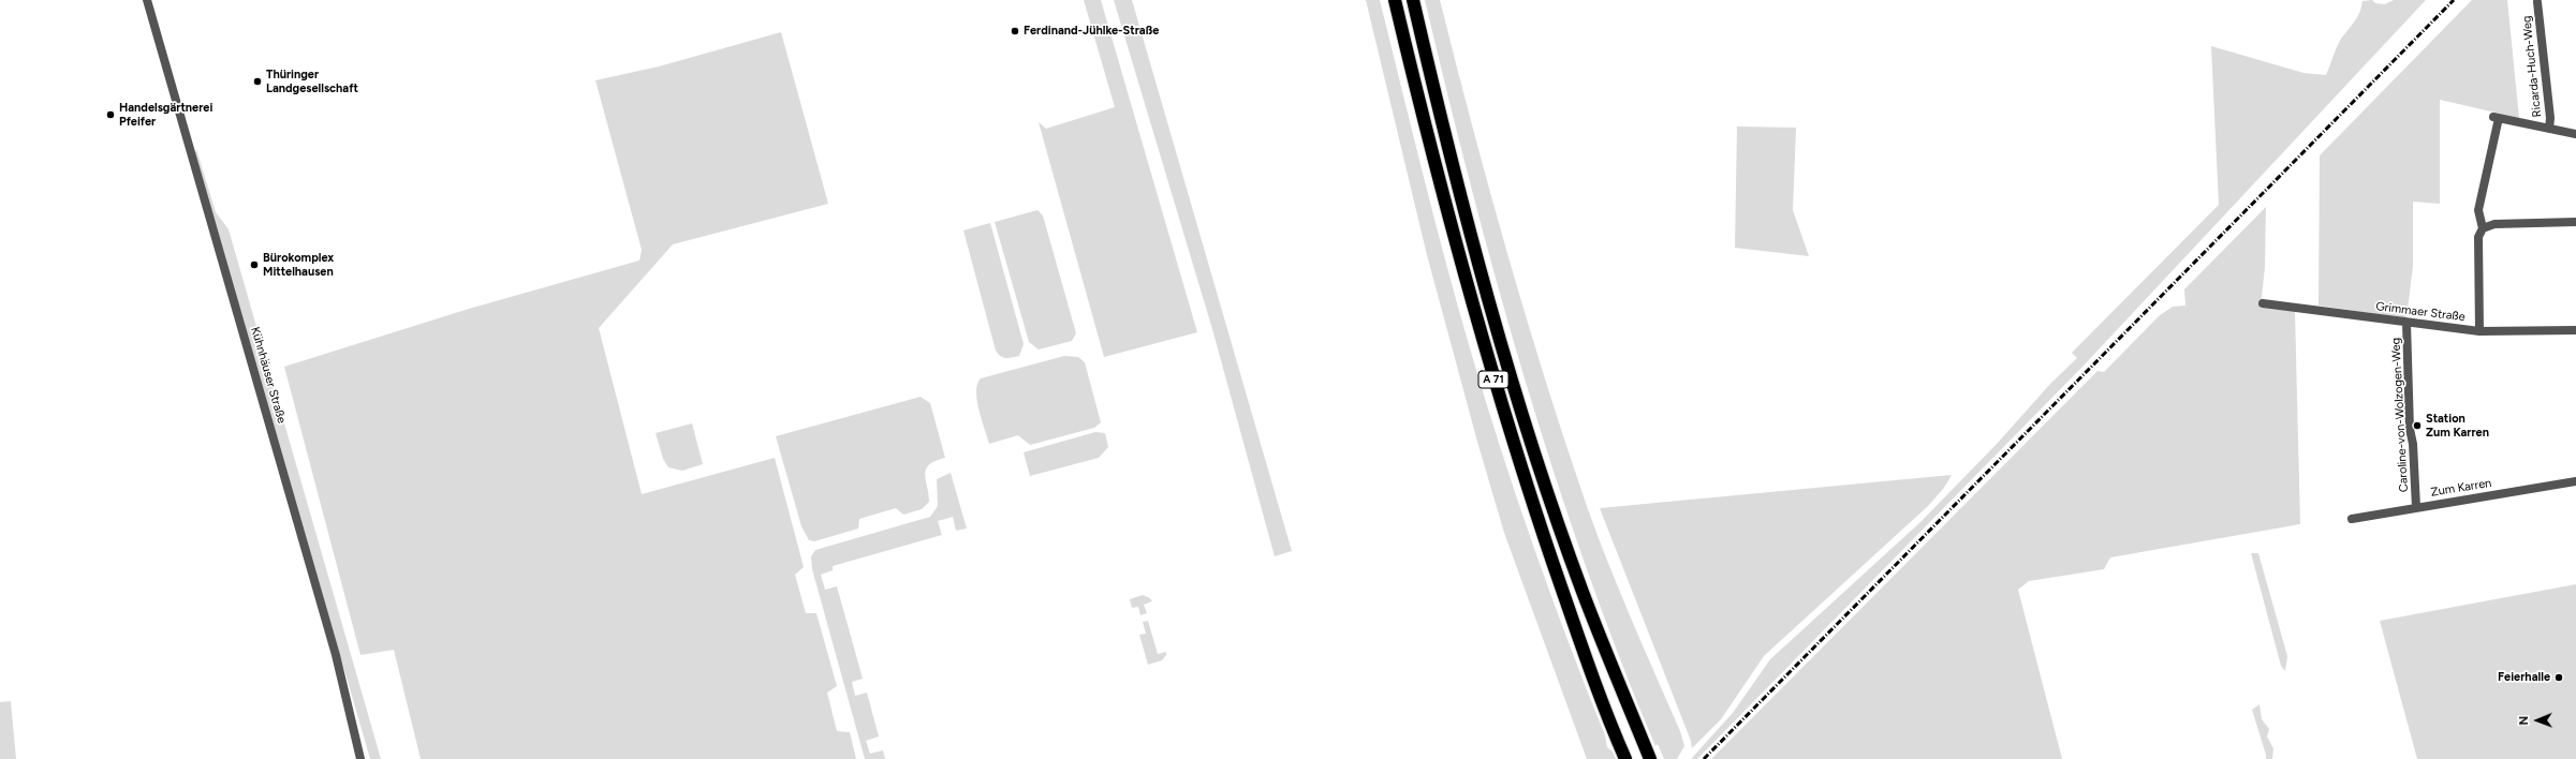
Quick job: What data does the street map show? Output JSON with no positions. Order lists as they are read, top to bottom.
{
  "streets": {
    "highway": ["A 71"],
    "street": [
      "Ricarda-Huch-Weg",
      "Grimmaer Straße",
      "Kühnhäuser Straße",
      "Caroline-von-Wolzogen-Weg",
      "Zum Karren"
    ]
  },
  "crossings": [
    ["Grimmaer Straße", "Caroline-von-Wolzogen-Weg"],
    ["Caroline-von-Wolzogen-Weg", "Zum Karren"]
  ],
  "places": [
    "Ferdinand-Jühlke-Straße",
    "Thüringer Landgesellschaft",
    "Handelsgärtnerei Pfeifer",
    "Bürokomplex Mittelhausen",
    "Station Zum Karren",
    "Feierhalle"
  ],
  "north": "left"
}
